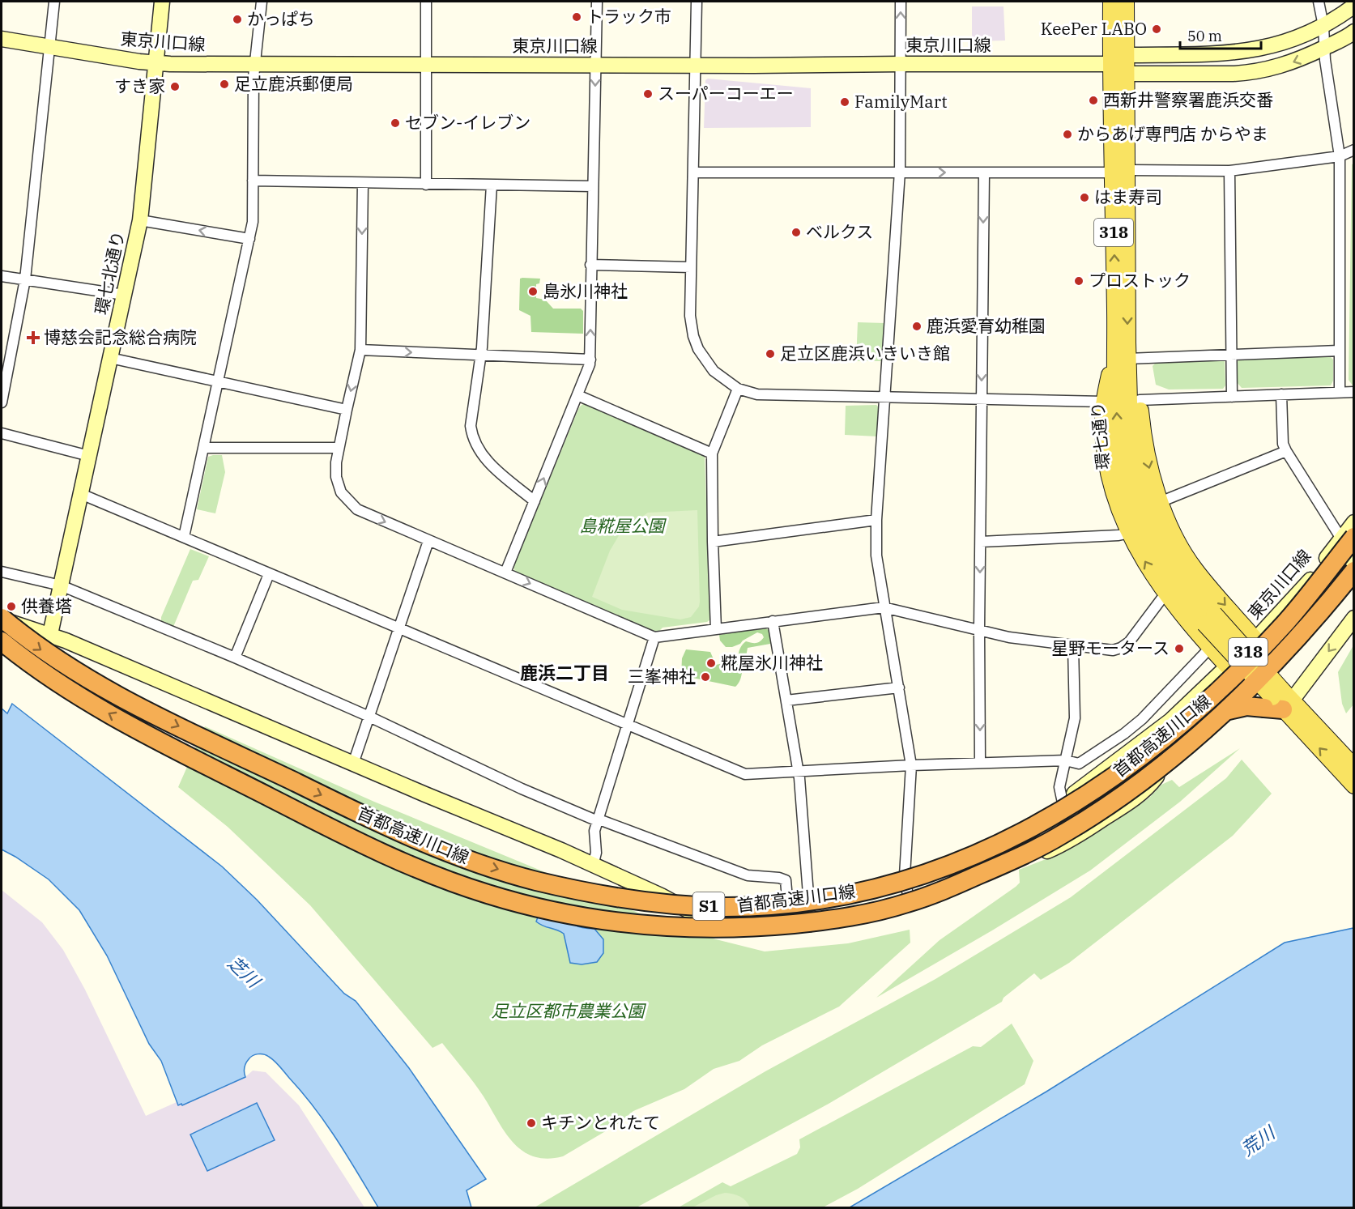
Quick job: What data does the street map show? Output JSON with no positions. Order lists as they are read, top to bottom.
{
  "streets": {
    "highway": ["首都高速川口線", "S1"],
    "main road": ["318", "環七通り"],
    "street": ["東京川口線", "環七北通り"]
  },
  "crossings": [
    ["東京川口線", "318"],
    ["東京川口線", "環七北通り"],
    ["東京川口線", "環七通り"],
    ["東京川口線", "首都高速川口線"],
    ["318", "環七通り"]
  ],
  "districts": ["鹿浜二丁目"],
  "water": ["芝川", "荒川"],
  "parks": ["島糀屋公園", "足立区都市農業公園"],
  "places": {
    "other": [
      "トラック市",
      "かっぱち",
      "KeePer LABO",
      "足立鹿浜郵便局",
      "すき家",
      "スーパーコーエー",
      "西新井警察署鹿浜交番",
      "FamilyMart",
      "セブン-イレブン",
      "からあげ専門店 からやま",
      "はま寿司",
      "ベルクス",
      "プロストック",
      "島氷川神社",
      "鹿浜愛育幼稚園",
      "足立区鹿浜いきいき館",
      "供養塔",
      "星野モータース",
      "糀屋氷川神社",
      "三峯神社",
      "キチンとれたて"
    ],
    "health": ["博慈会記念総合病院"]
  },
  "scale_bar": "50 m"
}
